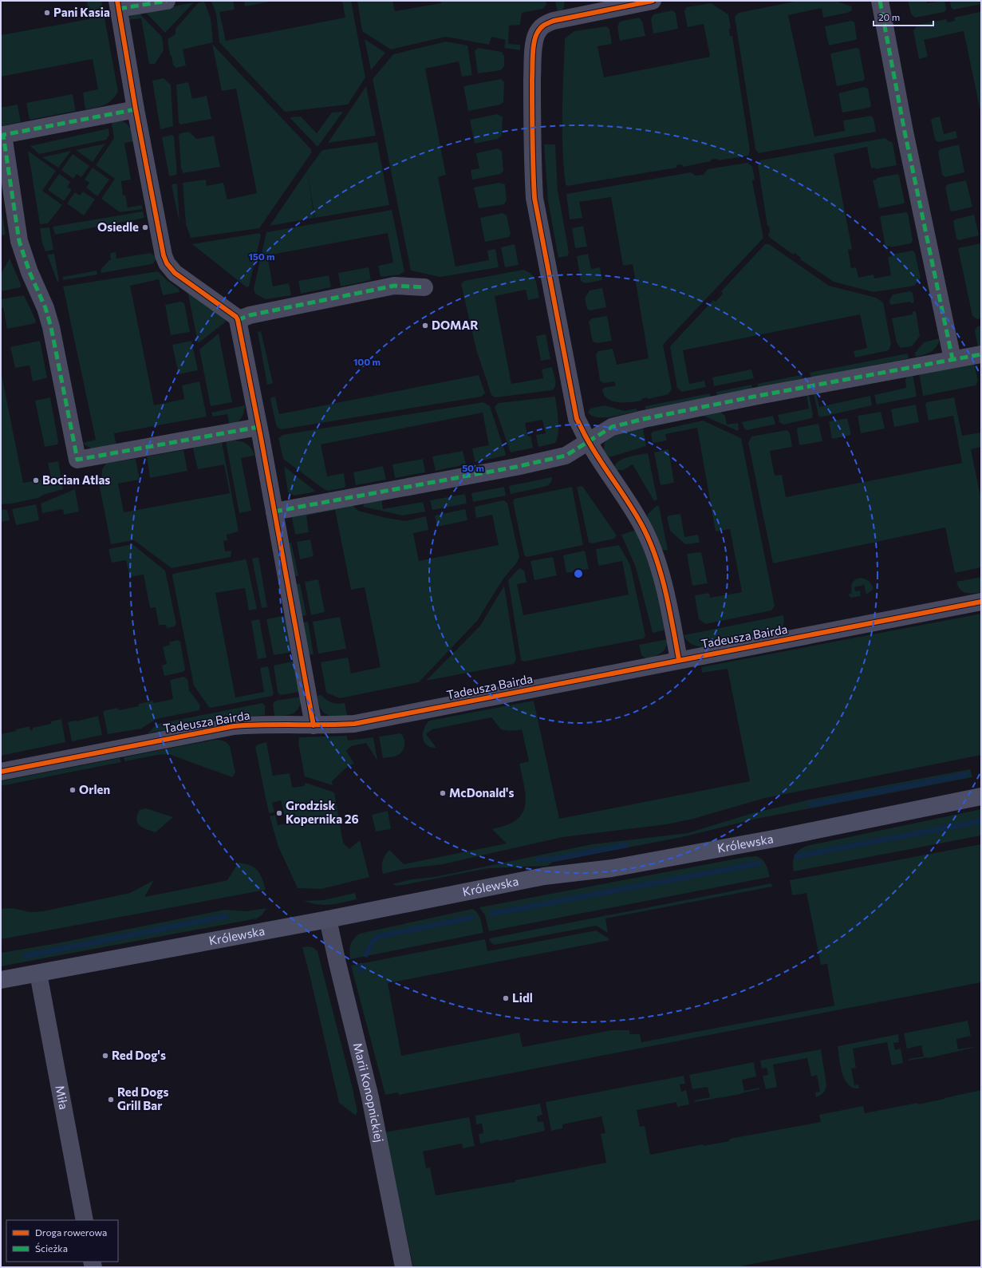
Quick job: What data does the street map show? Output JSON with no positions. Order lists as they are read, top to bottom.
{
  "streets": {
    "main road": ["Królewska"],
    "street": ["Tadeusza Bairda", "Marii Konopnickiej", "Miła"]
  },
  "crossings": [
    ["Królewska", "Marii Konopnickiej"],
    ["Królewska", "Miła"]
  ],
  "places": [
    "Pani Kasia",
    "Osiedle",
    "DOMAR",
    "Bocian Atlas",
    "Orlen",
    "McDonald's",
    "Grodzisk Kopernika 26",
    "Lidl",
    "Red Dog's",
    "Red Dogs Grill Bar"
  ],
  "legend": ["Droga rowerowa", "Ścieżka"],
  "scale_bar": "20 m",
  "rings": ["150 m", "100 m", "50 m"]
}
